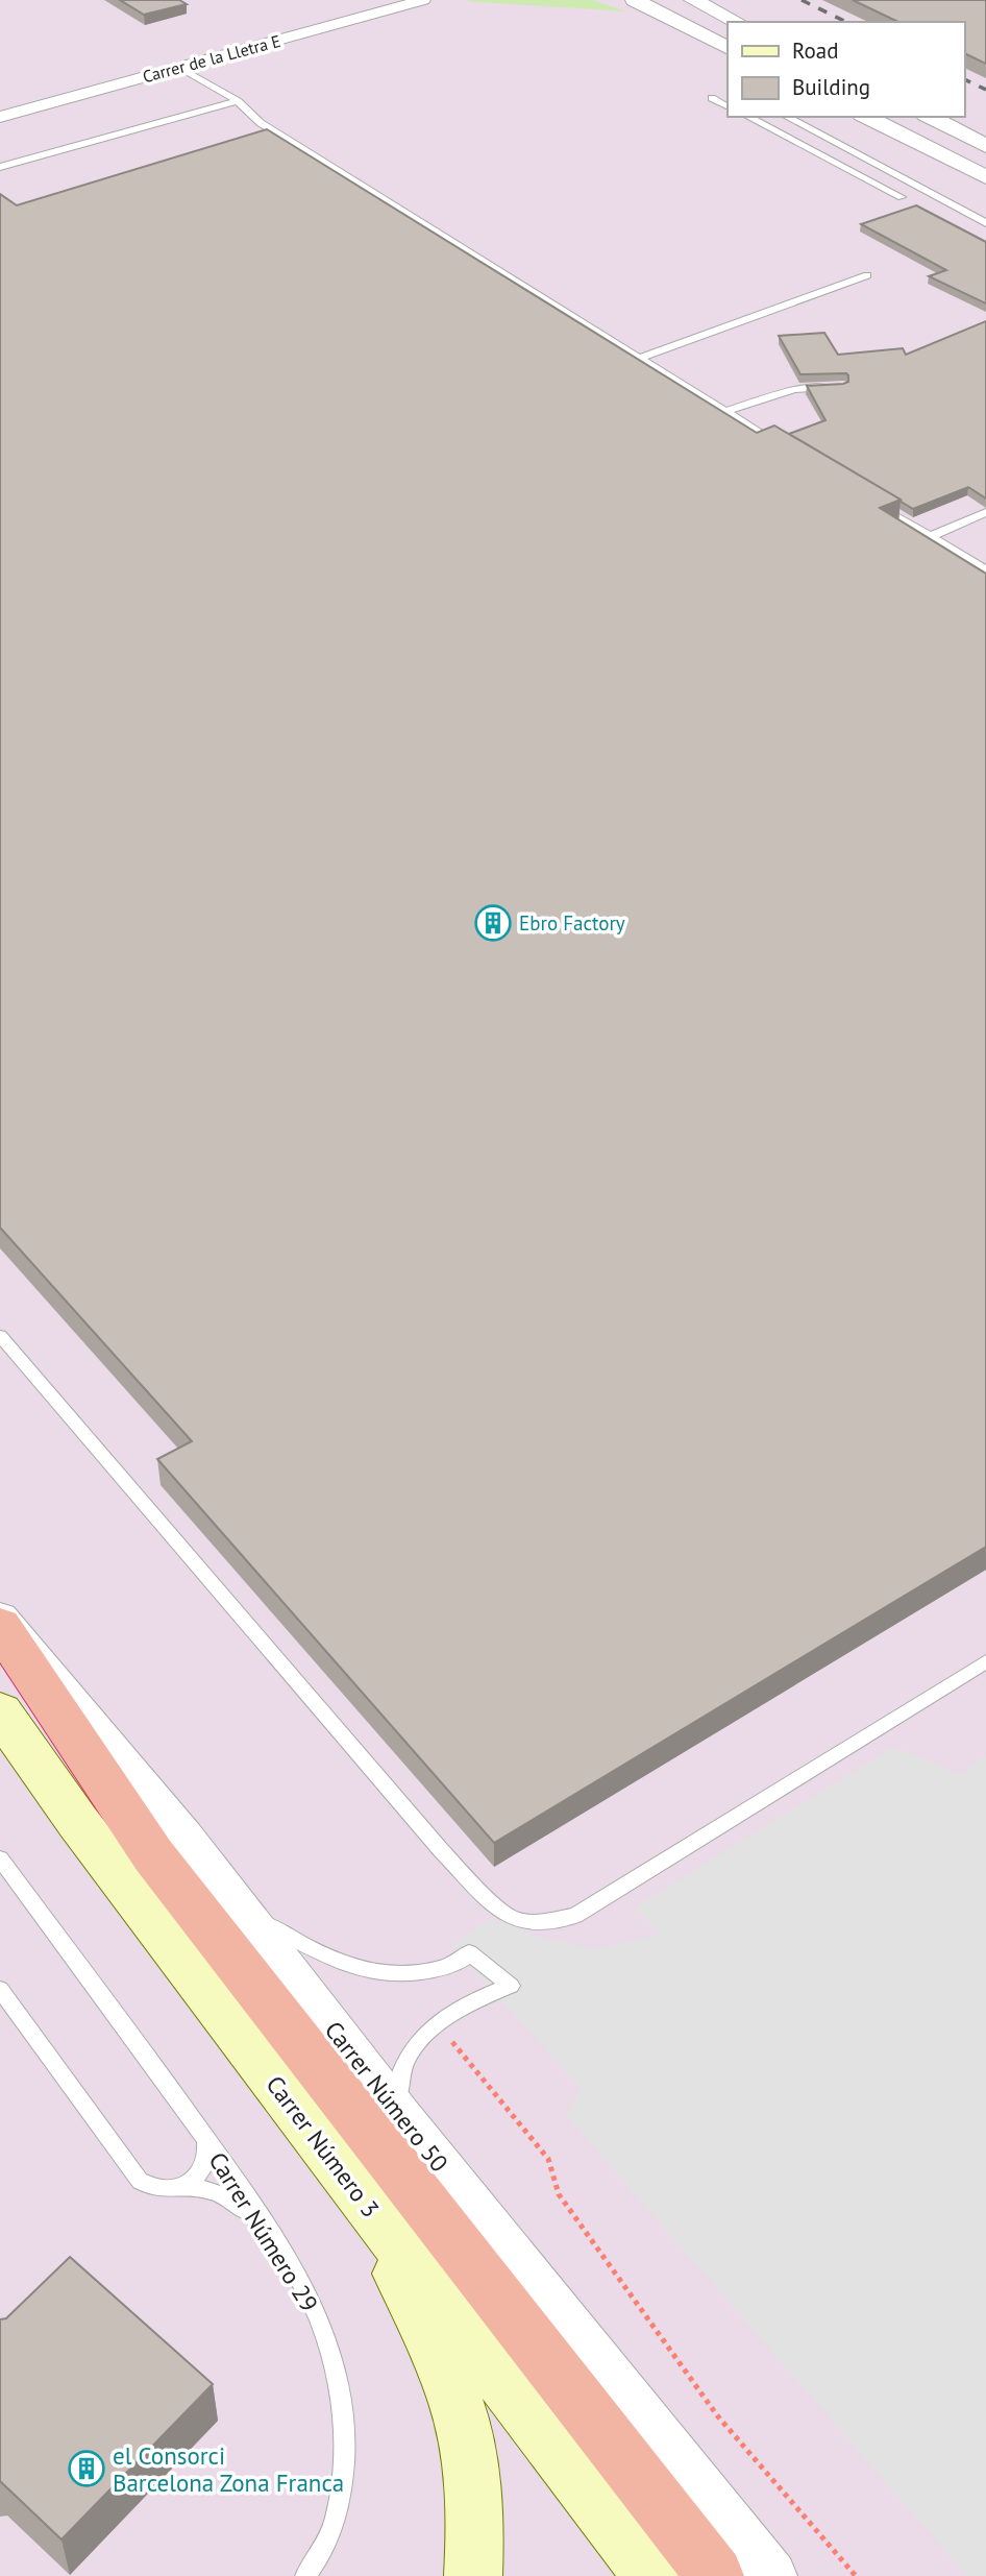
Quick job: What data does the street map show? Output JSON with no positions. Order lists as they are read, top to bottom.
{
  "streets": {
    "main road": ["Carrer Número 3"],
    "street": ["Carrer de la Lletra E", "Carrer Número 50"],
    "lane": ["Carrer Número 29"]
  },
  "places": {
    "building": ["Ebro Factory", "el Consorci Barcelona Zona Franca"]
  },
  "legend": ["Road", "Building"]
}
